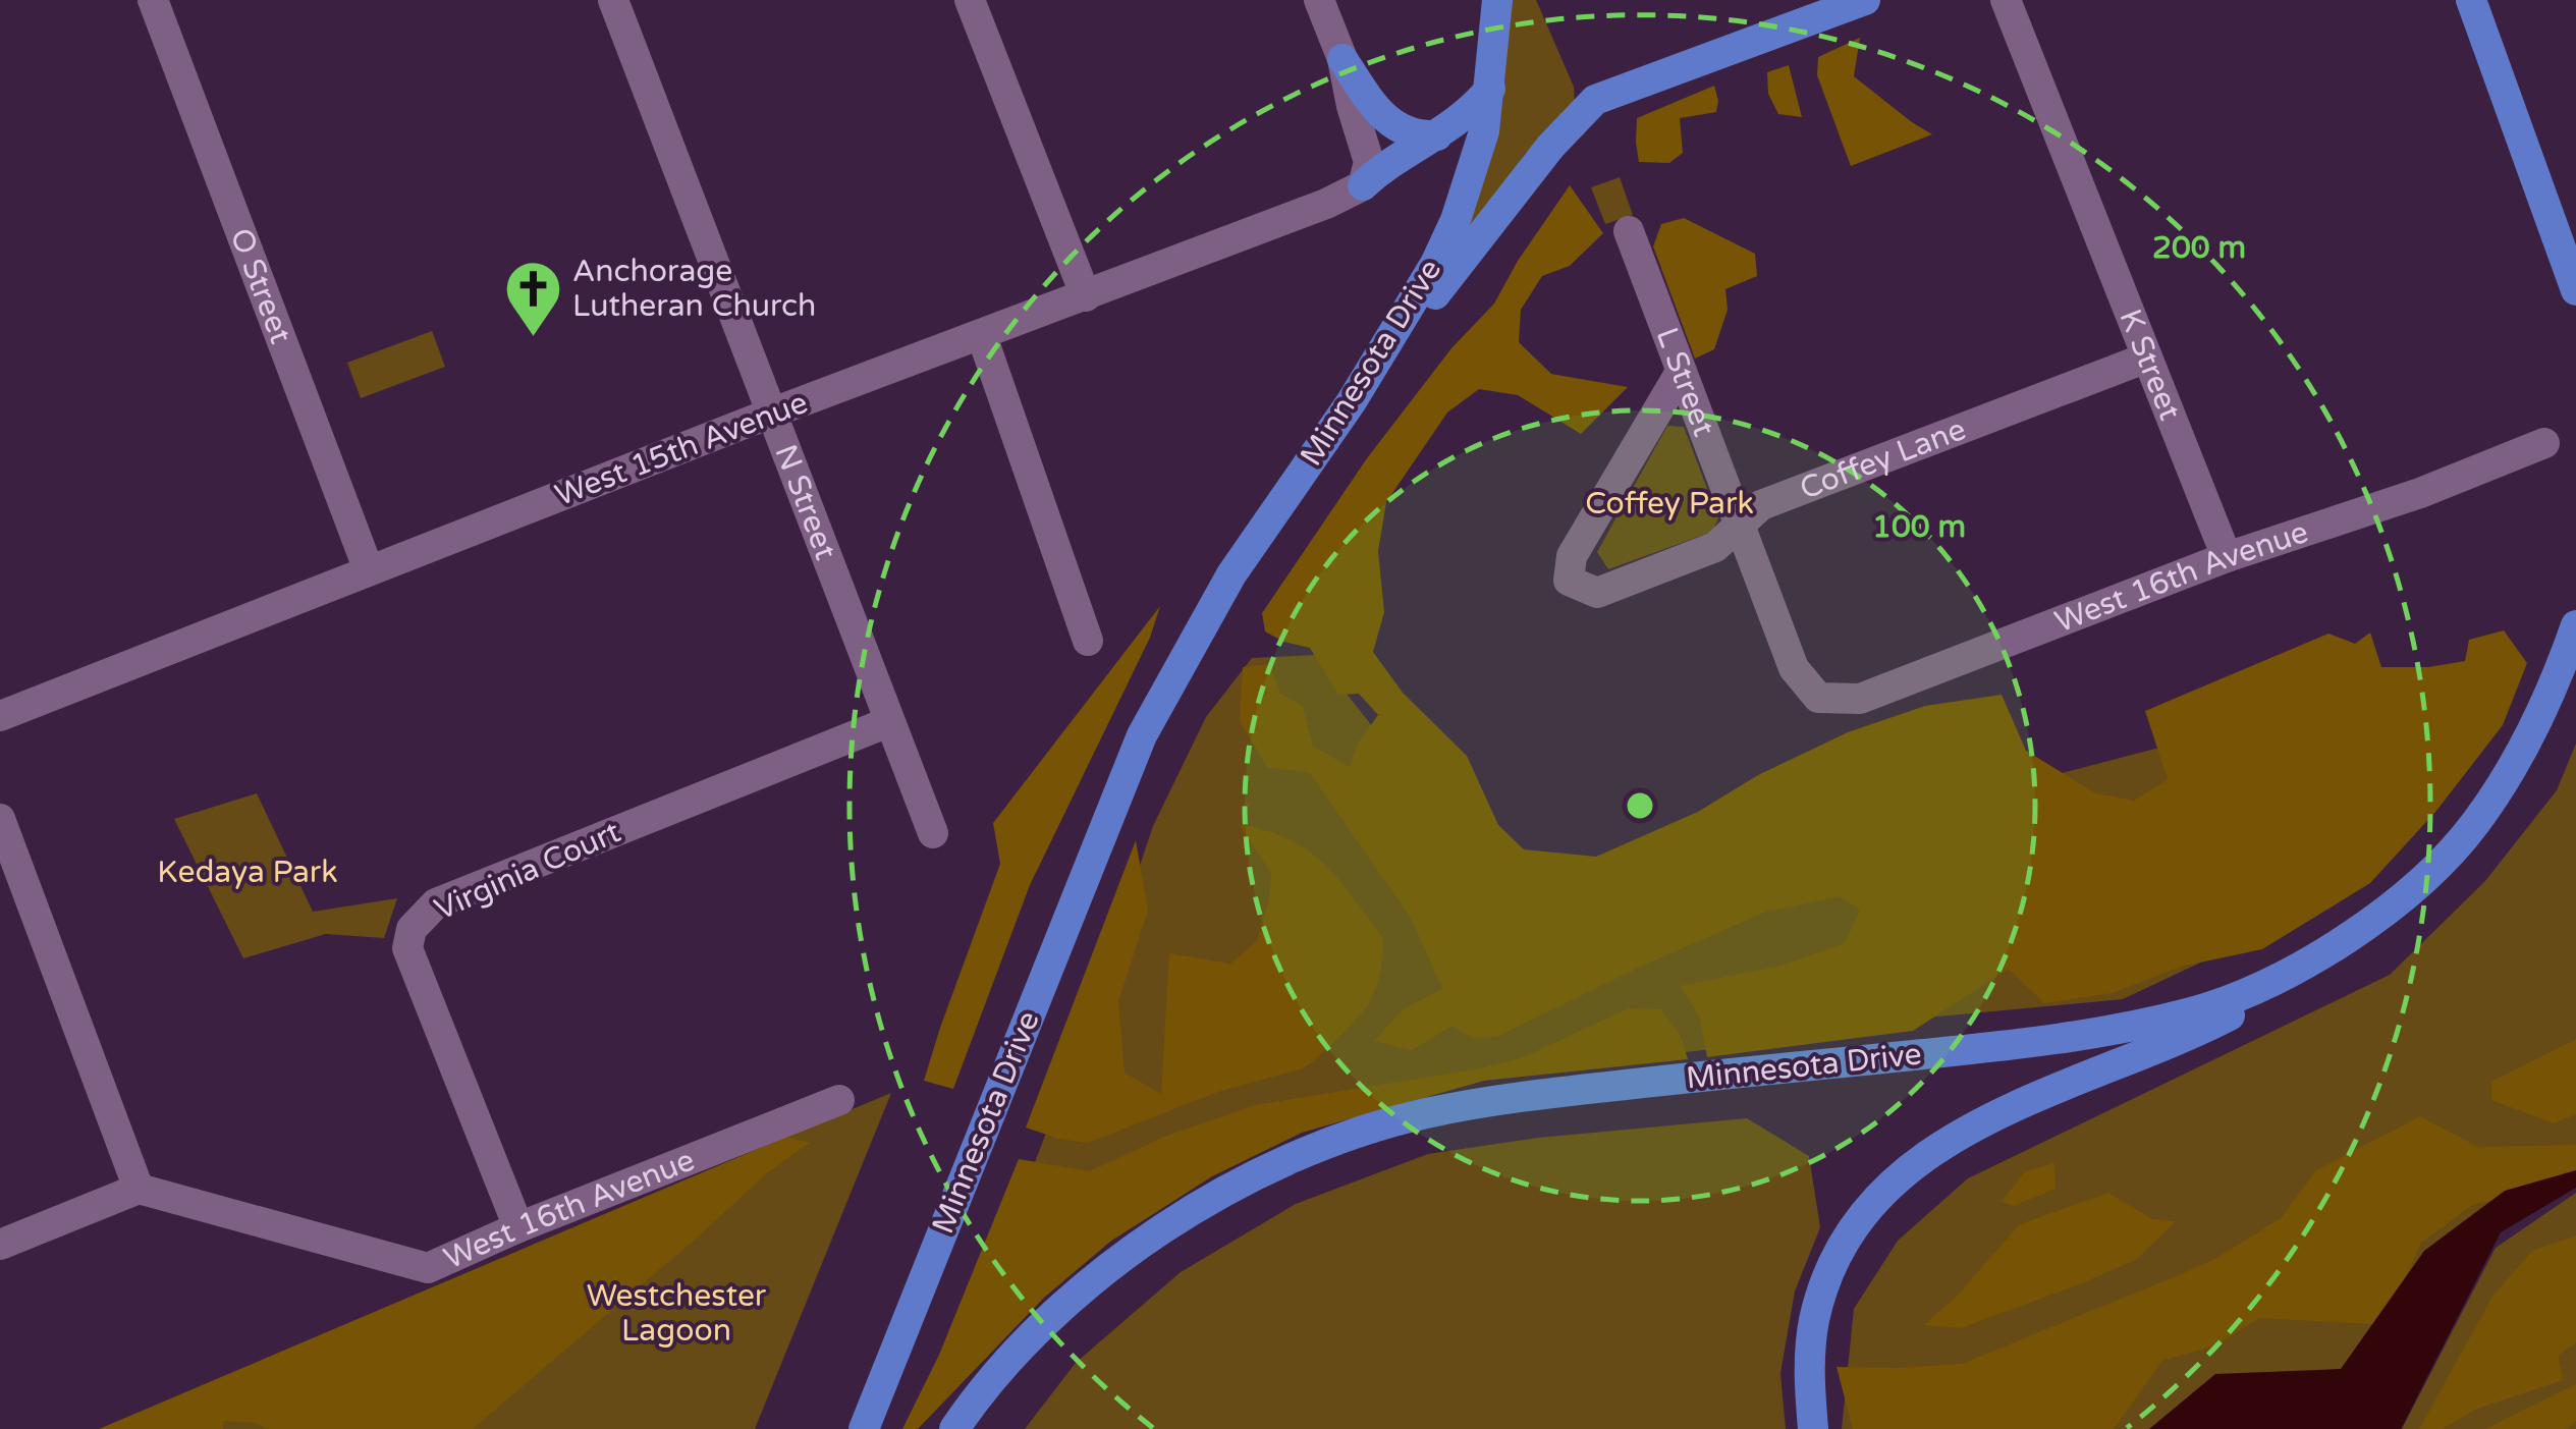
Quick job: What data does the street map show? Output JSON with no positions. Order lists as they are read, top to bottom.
{
  "streets": {
    "main road": ["Minnesota Drive"],
    "street": [
      "O Street",
      "K Street",
      "L Street",
      "West 15th Avenue",
      "Coffey Lane",
      "N Street",
      "West 16th Avenue",
      "Virginia Court"
    ]
  },
  "crossings": [
    ["O Street", "West 15th Avenue"],
    ["K Street", "Coffey Lane"],
    ["K Street", "West 16th Avenue"],
    ["L Street", "Coffey Lane"],
    ["L Street", "West 16th Avenue"],
    ["West 15th Avenue", "N Street"],
    ["N Street", "Virginia Court"],
    ["West 16th Avenue", "Virginia Court"]
  ],
  "parks": ["Coffey Park", "Kedaya Park", "Westchester Lagoon"],
  "places": {
    "church": ["Anchorage Lutheran Church"]
  },
  "rings": ["200 m", "100 m"]
}
